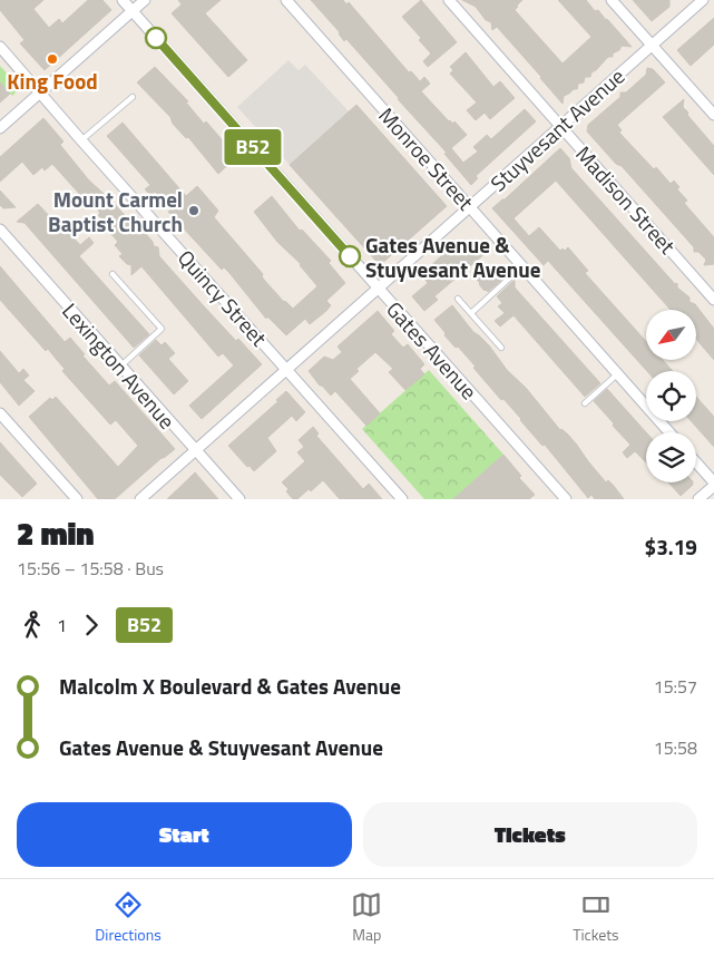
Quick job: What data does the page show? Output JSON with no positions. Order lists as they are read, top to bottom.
{
  "streets": {
    "street": [
      "Stuyvesant Avenue",
      "Monroe Street",
      "Madison Street",
      "Quincy Street",
      "Gates Avenue",
      "Lexington Avenue"
    ]
  },
  "crossings": [
    ["Stuyvesant Avenue", "Monroe Street"],
    ["Stuyvesant Avenue", "Madison Street"],
    ["Stuyvesant Avenue", "Quincy Street"],
    ["Stuyvesant Avenue", "Gates Avenue"],
    ["Stuyvesant Avenue", "Lexington Avenue"]
  ],
  "places": ["King Food", "Mount Carmel Baptist Church", "Gates Avenue & Stuyvesant Avenue"],
  "lines": ["bus line B52"],
  "north": "bottom left",
  "page": {
    "on_map": "B52",
    "heading": ["2 min", "15:56 – 15:58 · Bus", "$3.19"],
    "legs": ["1", "B52"],
    "list": [
      {
        "name": "Malcolm X Boulevard & Gates Avenue",
        "value": "15:57"
      },
      {
        "name": "Gates Avenue & Stuyvesant Avenue",
        "value": "15:58"
      }
    ],
    "buttons": ["Start", "Tickets"],
    "tabs": ["Directions", "Map", "Tickets"]
  }
}
